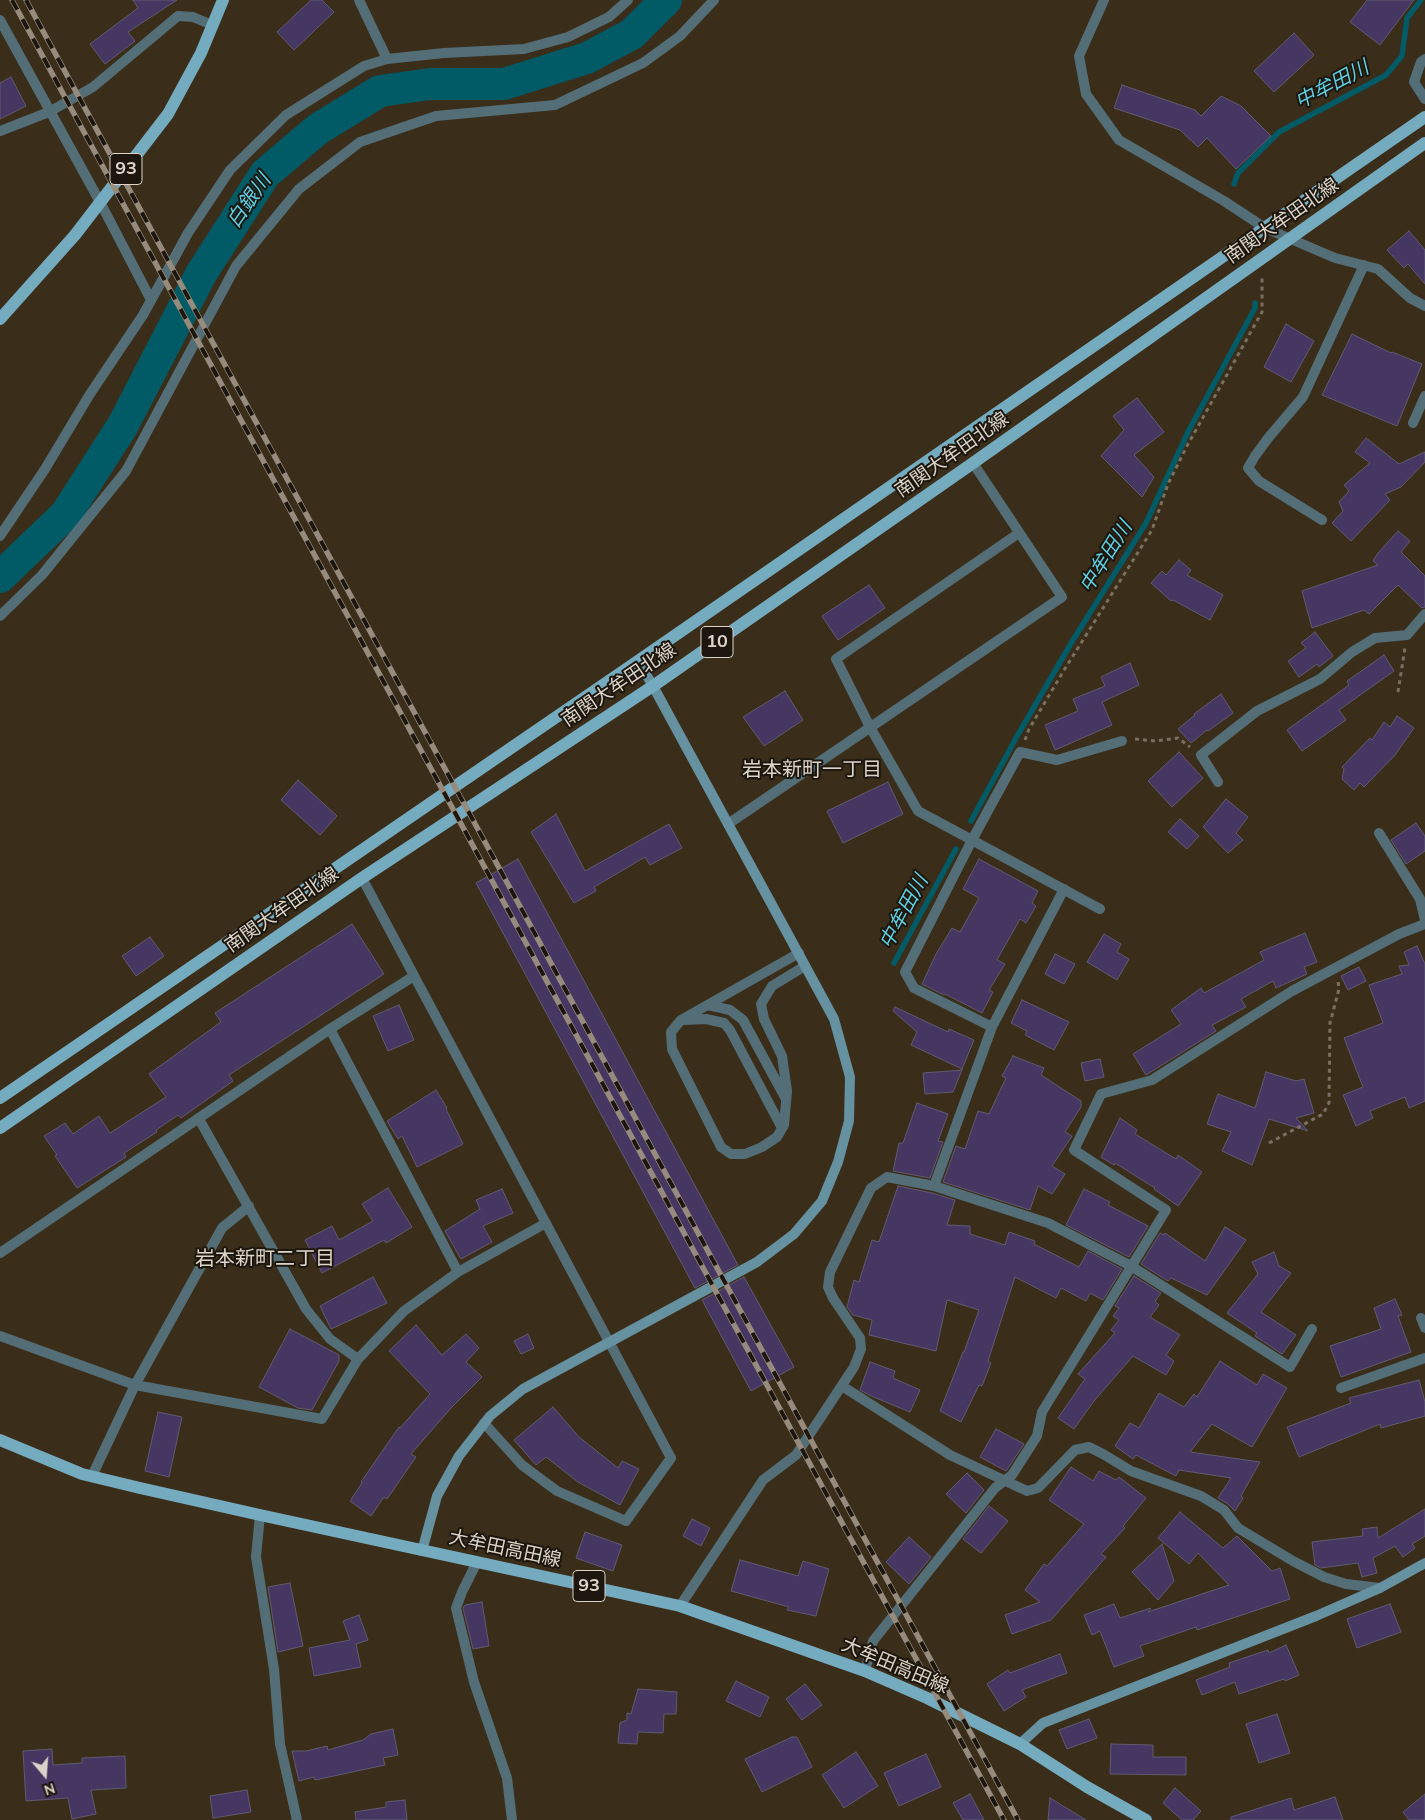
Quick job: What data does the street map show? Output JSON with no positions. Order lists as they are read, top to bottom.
{
  "streets": {
    "main road": [
      "93",
      "南関大牟田北線",
      "10",
      "大牟田高田線"
    ]
  },
  "districts": ["岩本新町一丁目", "岩本新町二丁目"],
  "water": ["中牟田川", "白銀川"],
  "north": "bottom"
}
